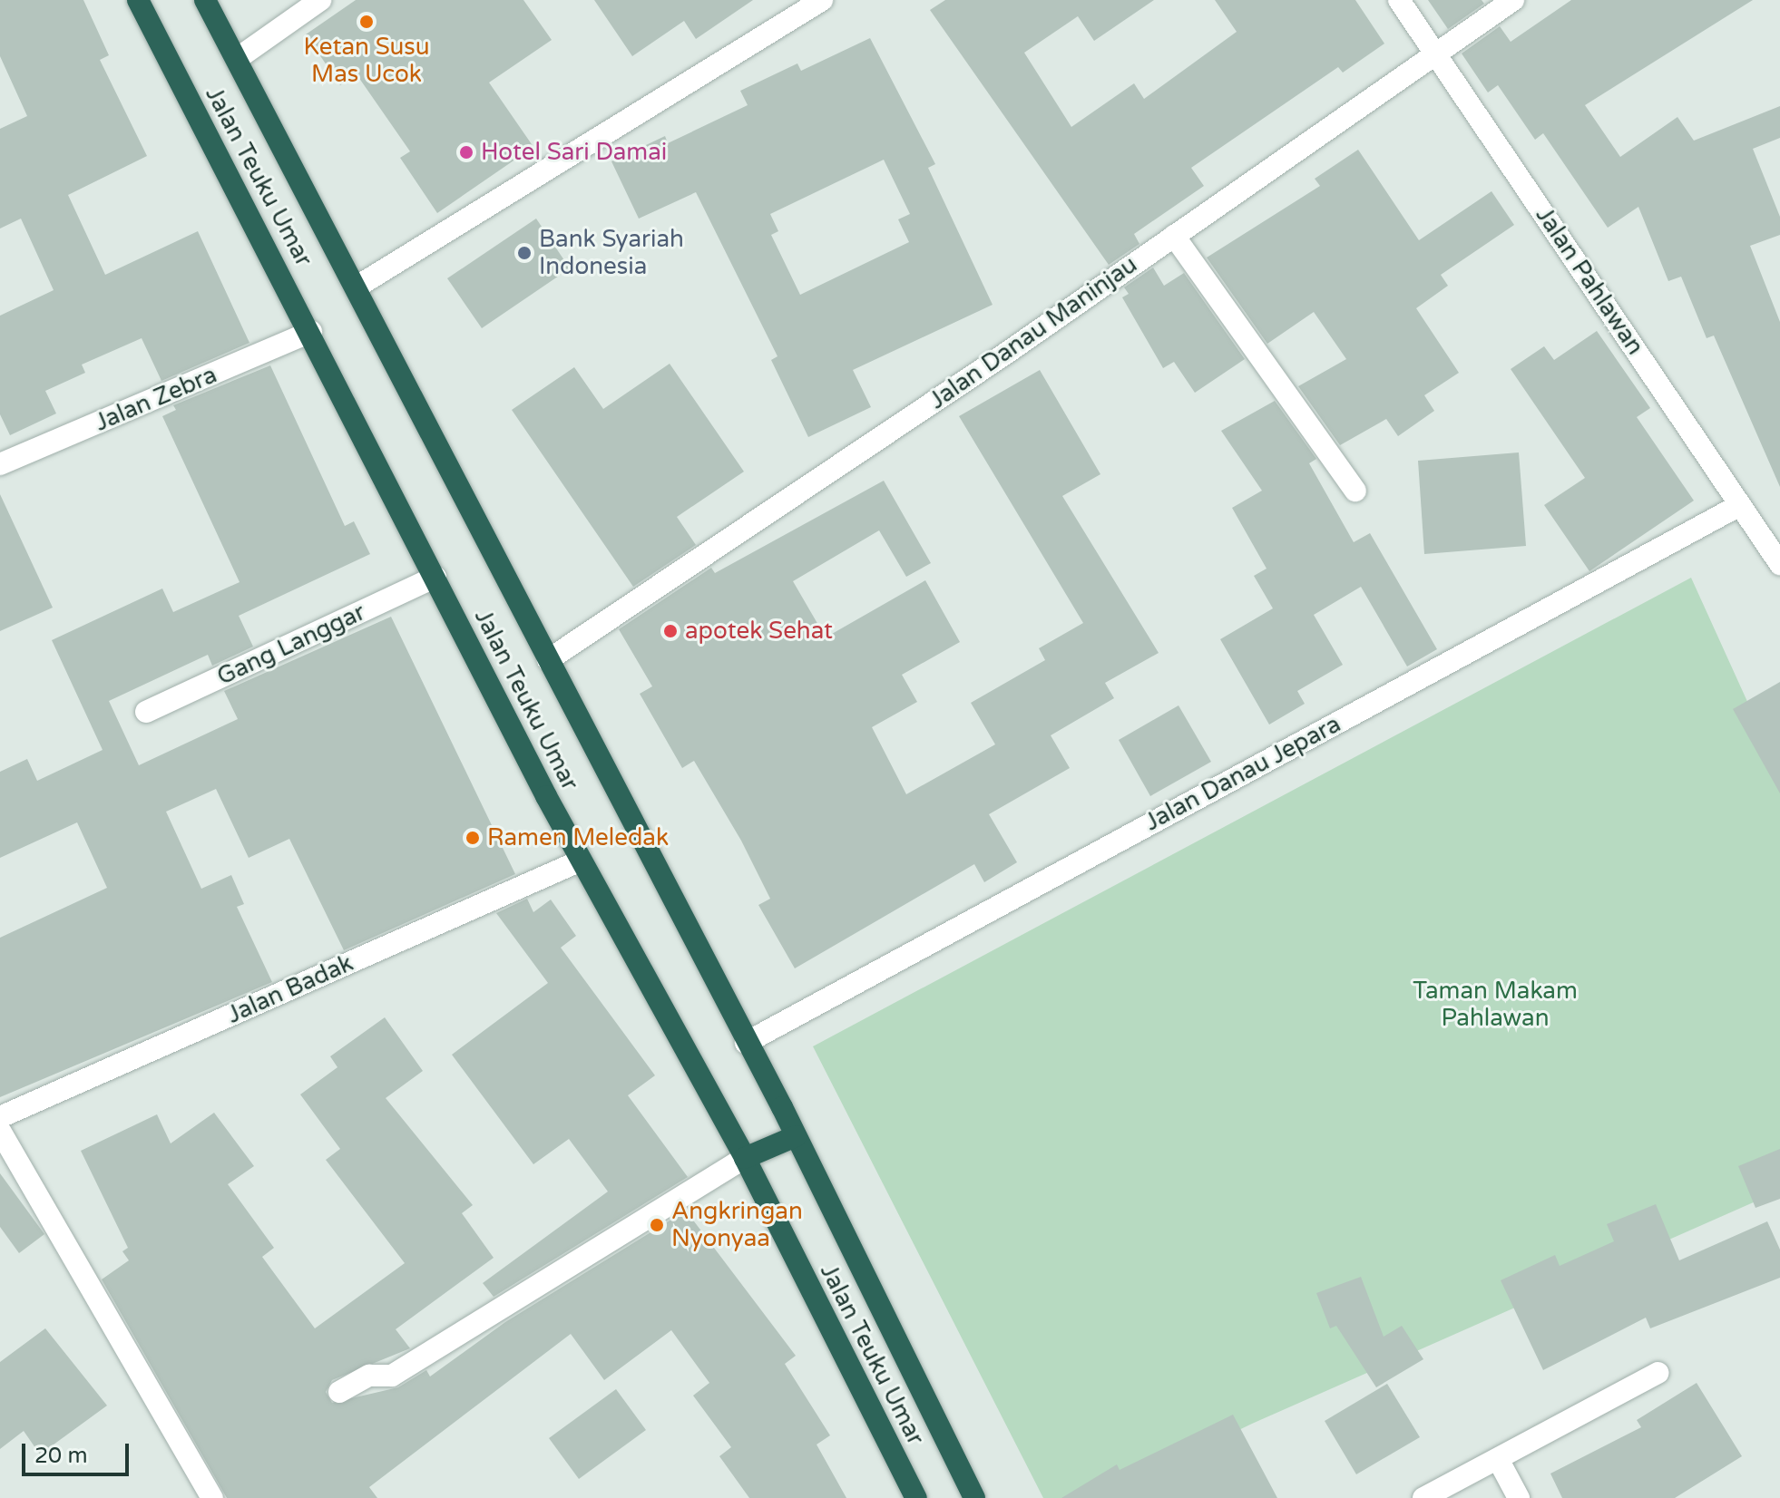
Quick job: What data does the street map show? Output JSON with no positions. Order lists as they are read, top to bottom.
{
  "streets": {
    "highway": ["Jalan Teuku Umar"],
    "street": [
      "Jalan Pahlawan",
      "Jalan Danau Maninjau",
      "Jalan Zebra",
      "Gang Langgar",
      "Jalan Danau Jepara",
      "Jalan Badak"
    ]
  },
  "crossings": [
    ["Jalan Teuku Umar", "Jalan Danau Maninjau"],
    ["Jalan Teuku Umar", "Jalan Zebra"],
    ["Jalan Teuku Umar", "Gang Langgar"],
    ["Jalan Teuku Umar", "Jalan Danau Jepara"],
    ["Jalan Teuku Umar", "Jalan Badak"],
    ["Jalan Pahlawan", "Jalan Danau Maninjau"],
    ["Jalan Pahlawan", "Jalan Danau Jepara"]
  ],
  "parks": ["Taman Makam Pahlawan"],
  "places": [
    "Ketan Susu Mas Ucok",
    "Hotel Sari Damai",
    "Bank Syariah Indonesia",
    "apotek Sehat",
    "Ramen Meledak",
    "Angkringan Nyonyaa"
  ],
  "scale_bar": "20 m"
}
